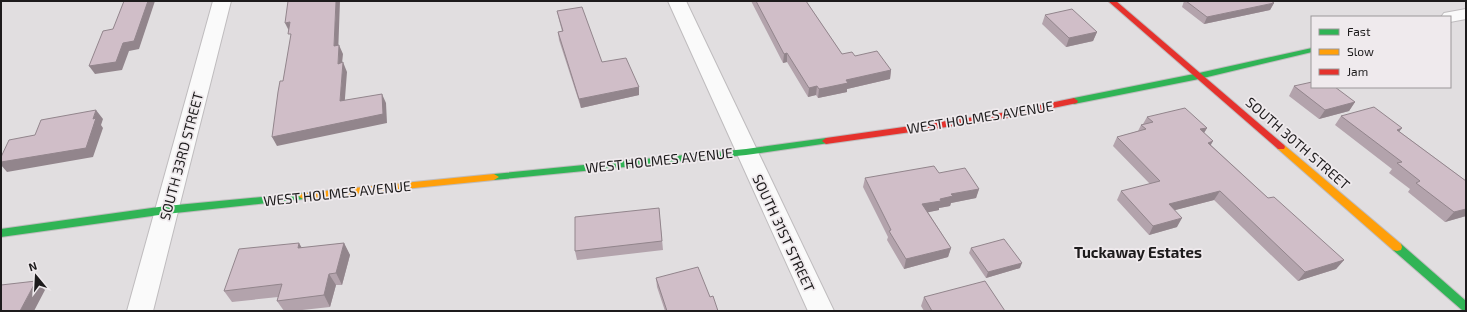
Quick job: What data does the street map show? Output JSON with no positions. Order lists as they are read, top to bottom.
{
  "streets": {
    "street": [
      "WEST HOLMES AVENUE",
      "SOUTH 30TH STREET",
      "SOUTH 33RD STREET",
      "SOUTH 31ST STREET"
    ]
  },
  "crossings": [
    ["WEST HOLMES AVENUE", "SOUTH 30TH STREET"],
    ["WEST HOLMES AVENUE", "SOUTH 33RD STREET"],
    ["WEST HOLMES AVENUE", "SOUTH 31ST STREET"]
  ],
  "districts": ["Tuckaway Estates"],
  "legend": ["Fast", "Slow", "Jam"],
  "north": "top"
}
